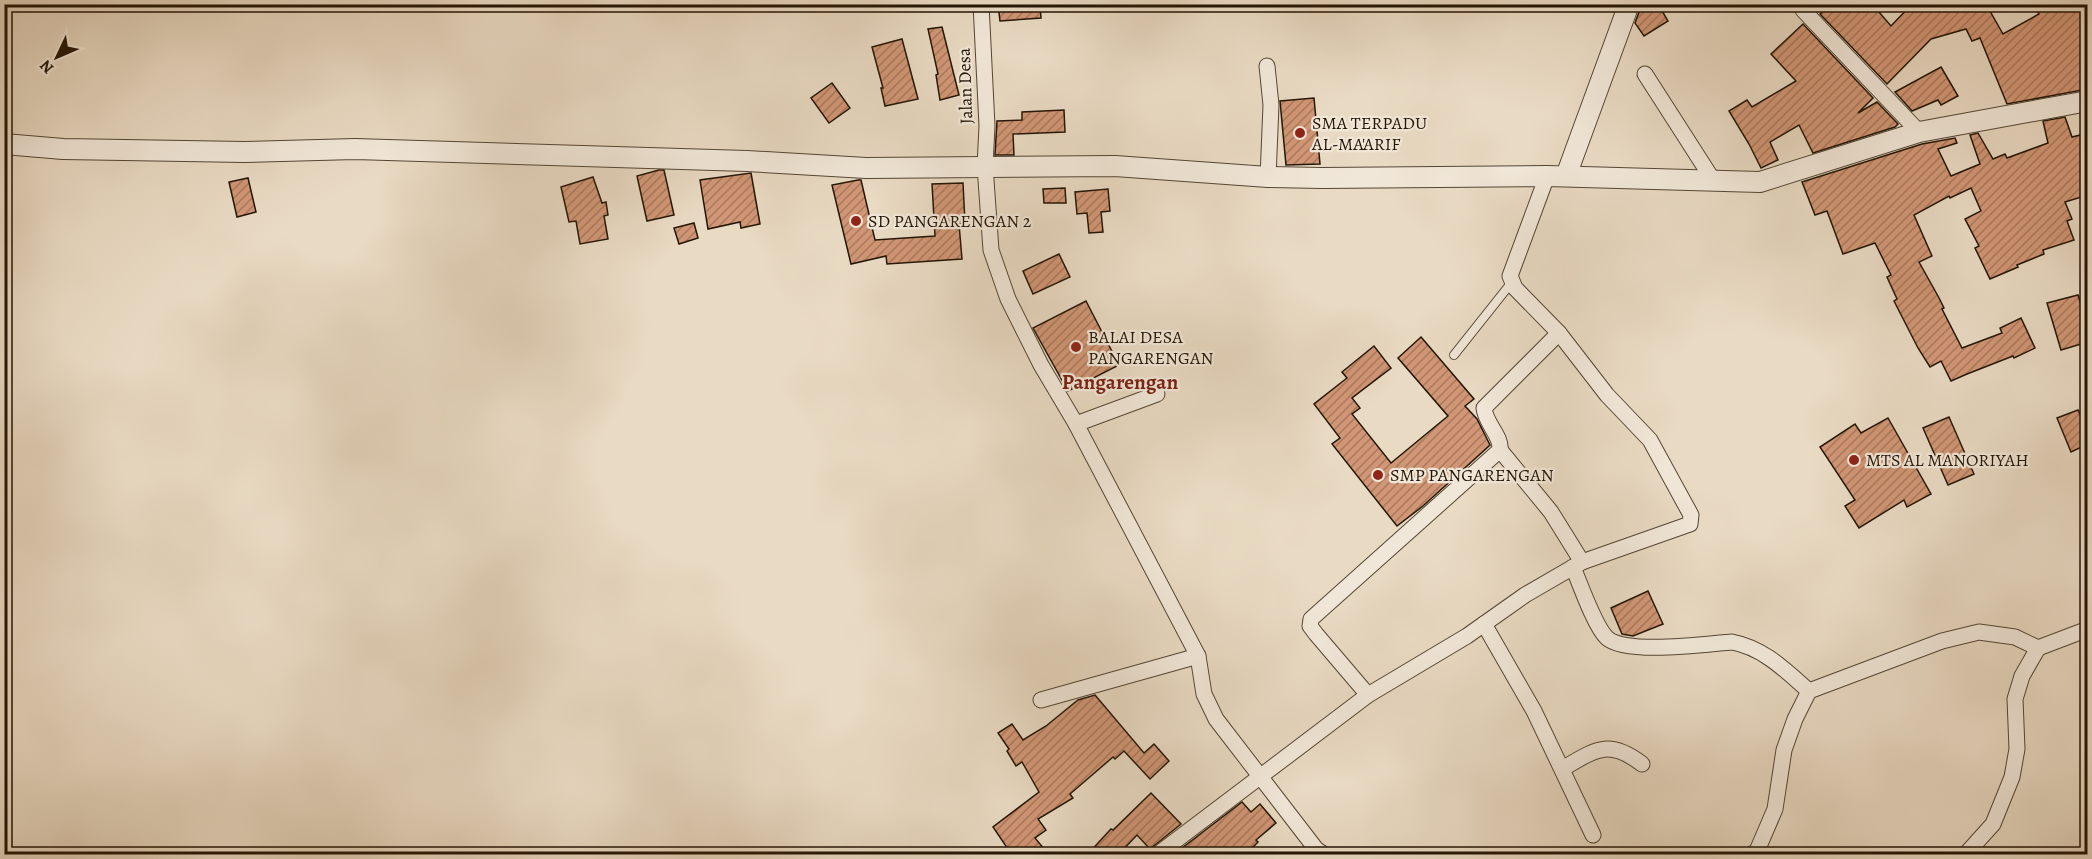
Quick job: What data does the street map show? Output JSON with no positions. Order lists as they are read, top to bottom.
{
  "streets": {
    "street": ["Jalan Desa"]
  },
  "districts": ["Pangarengan"],
  "places": [
    "SMA TERPADU AL-MA'ARIF",
    "SD PANGARENGAN 2",
    "BALAI DESA PANGARENGAN",
    "MTS AL MANORIYAH",
    "SMP PANGARENGAN"
  ],
  "north": "bottom left"
}
